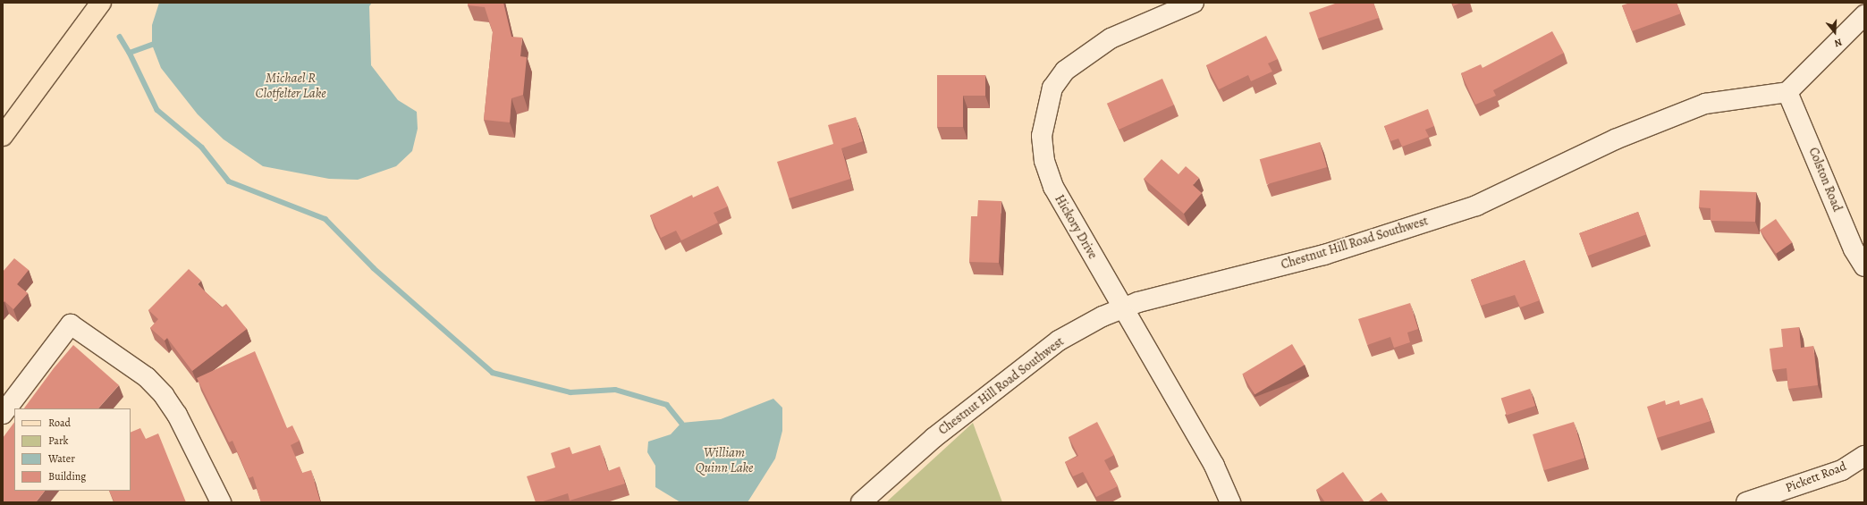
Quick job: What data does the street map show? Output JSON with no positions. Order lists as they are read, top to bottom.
{
  "streets": {
    "street": [
      "Colston Road",
      "Hickory Drive",
      "Chestnut Hill Road Southwest",
      "Pickett Road"
    ]
  },
  "crossings": [
    ["Colston Road", "Chestnut Hill Road Southwest"],
    ["Hickory Drive", "Chestnut Hill Road Southwest"]
  ],
  "water": ["Michael R Clotfelter Lake", "William Quinn Lake"],
  "legend": [
    "Road",
    "Park",
    "Water",
    "Building"
  ],
  "north": "bottom"
}
